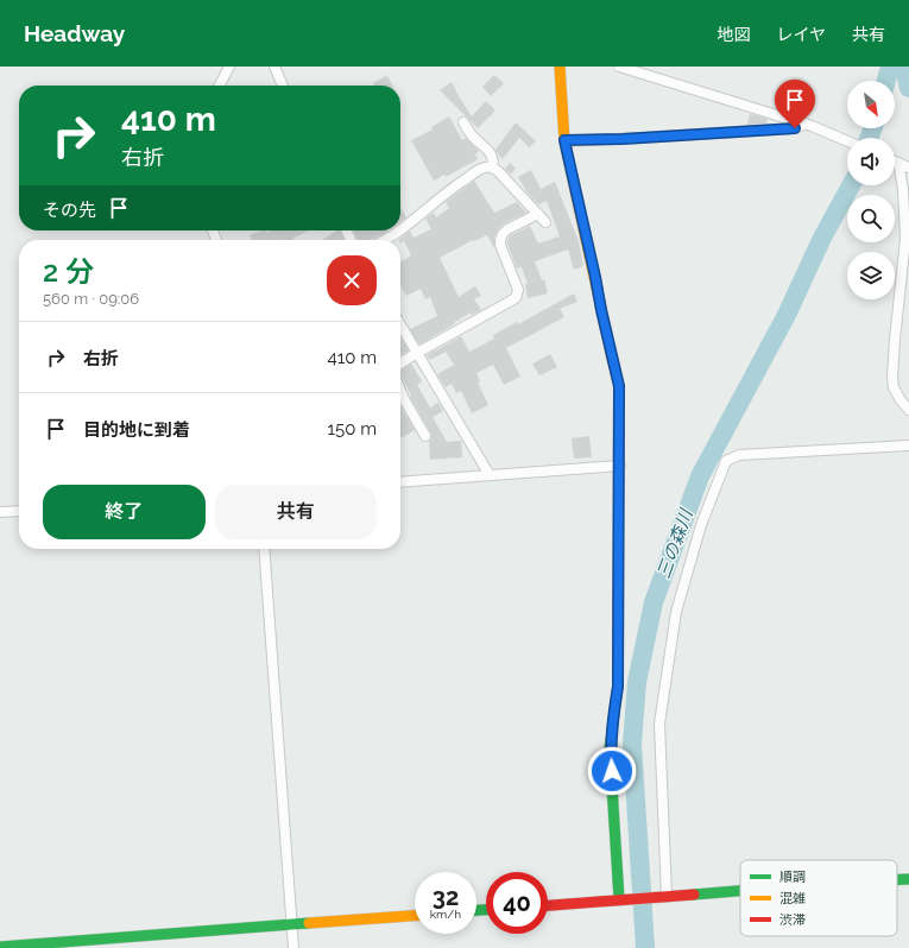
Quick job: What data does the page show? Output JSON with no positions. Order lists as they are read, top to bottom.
{
  "water": ["三の森川"],
  "legend": ["順調", "混雑", "渋滞"],
  "north": "bottom right",
  "page": {
    "header": "Headway",
    "nav": ["地図", "レイヤ", "共有"],
    "turn": ["410 m", "右折"],
    "then": "その先",
    "heading": ["2 分", "560 m · 09:06"],
    "list": [
      {
        "name": "右折",
        "value": "410 m"
      },
      {
        "name": "目的地に到着",
        "value": "150 m"
      }
    ],
    "buttons": ["終了", "共有"],
    "speed": "32 km/h",
    "limit": "40"
  }
}
